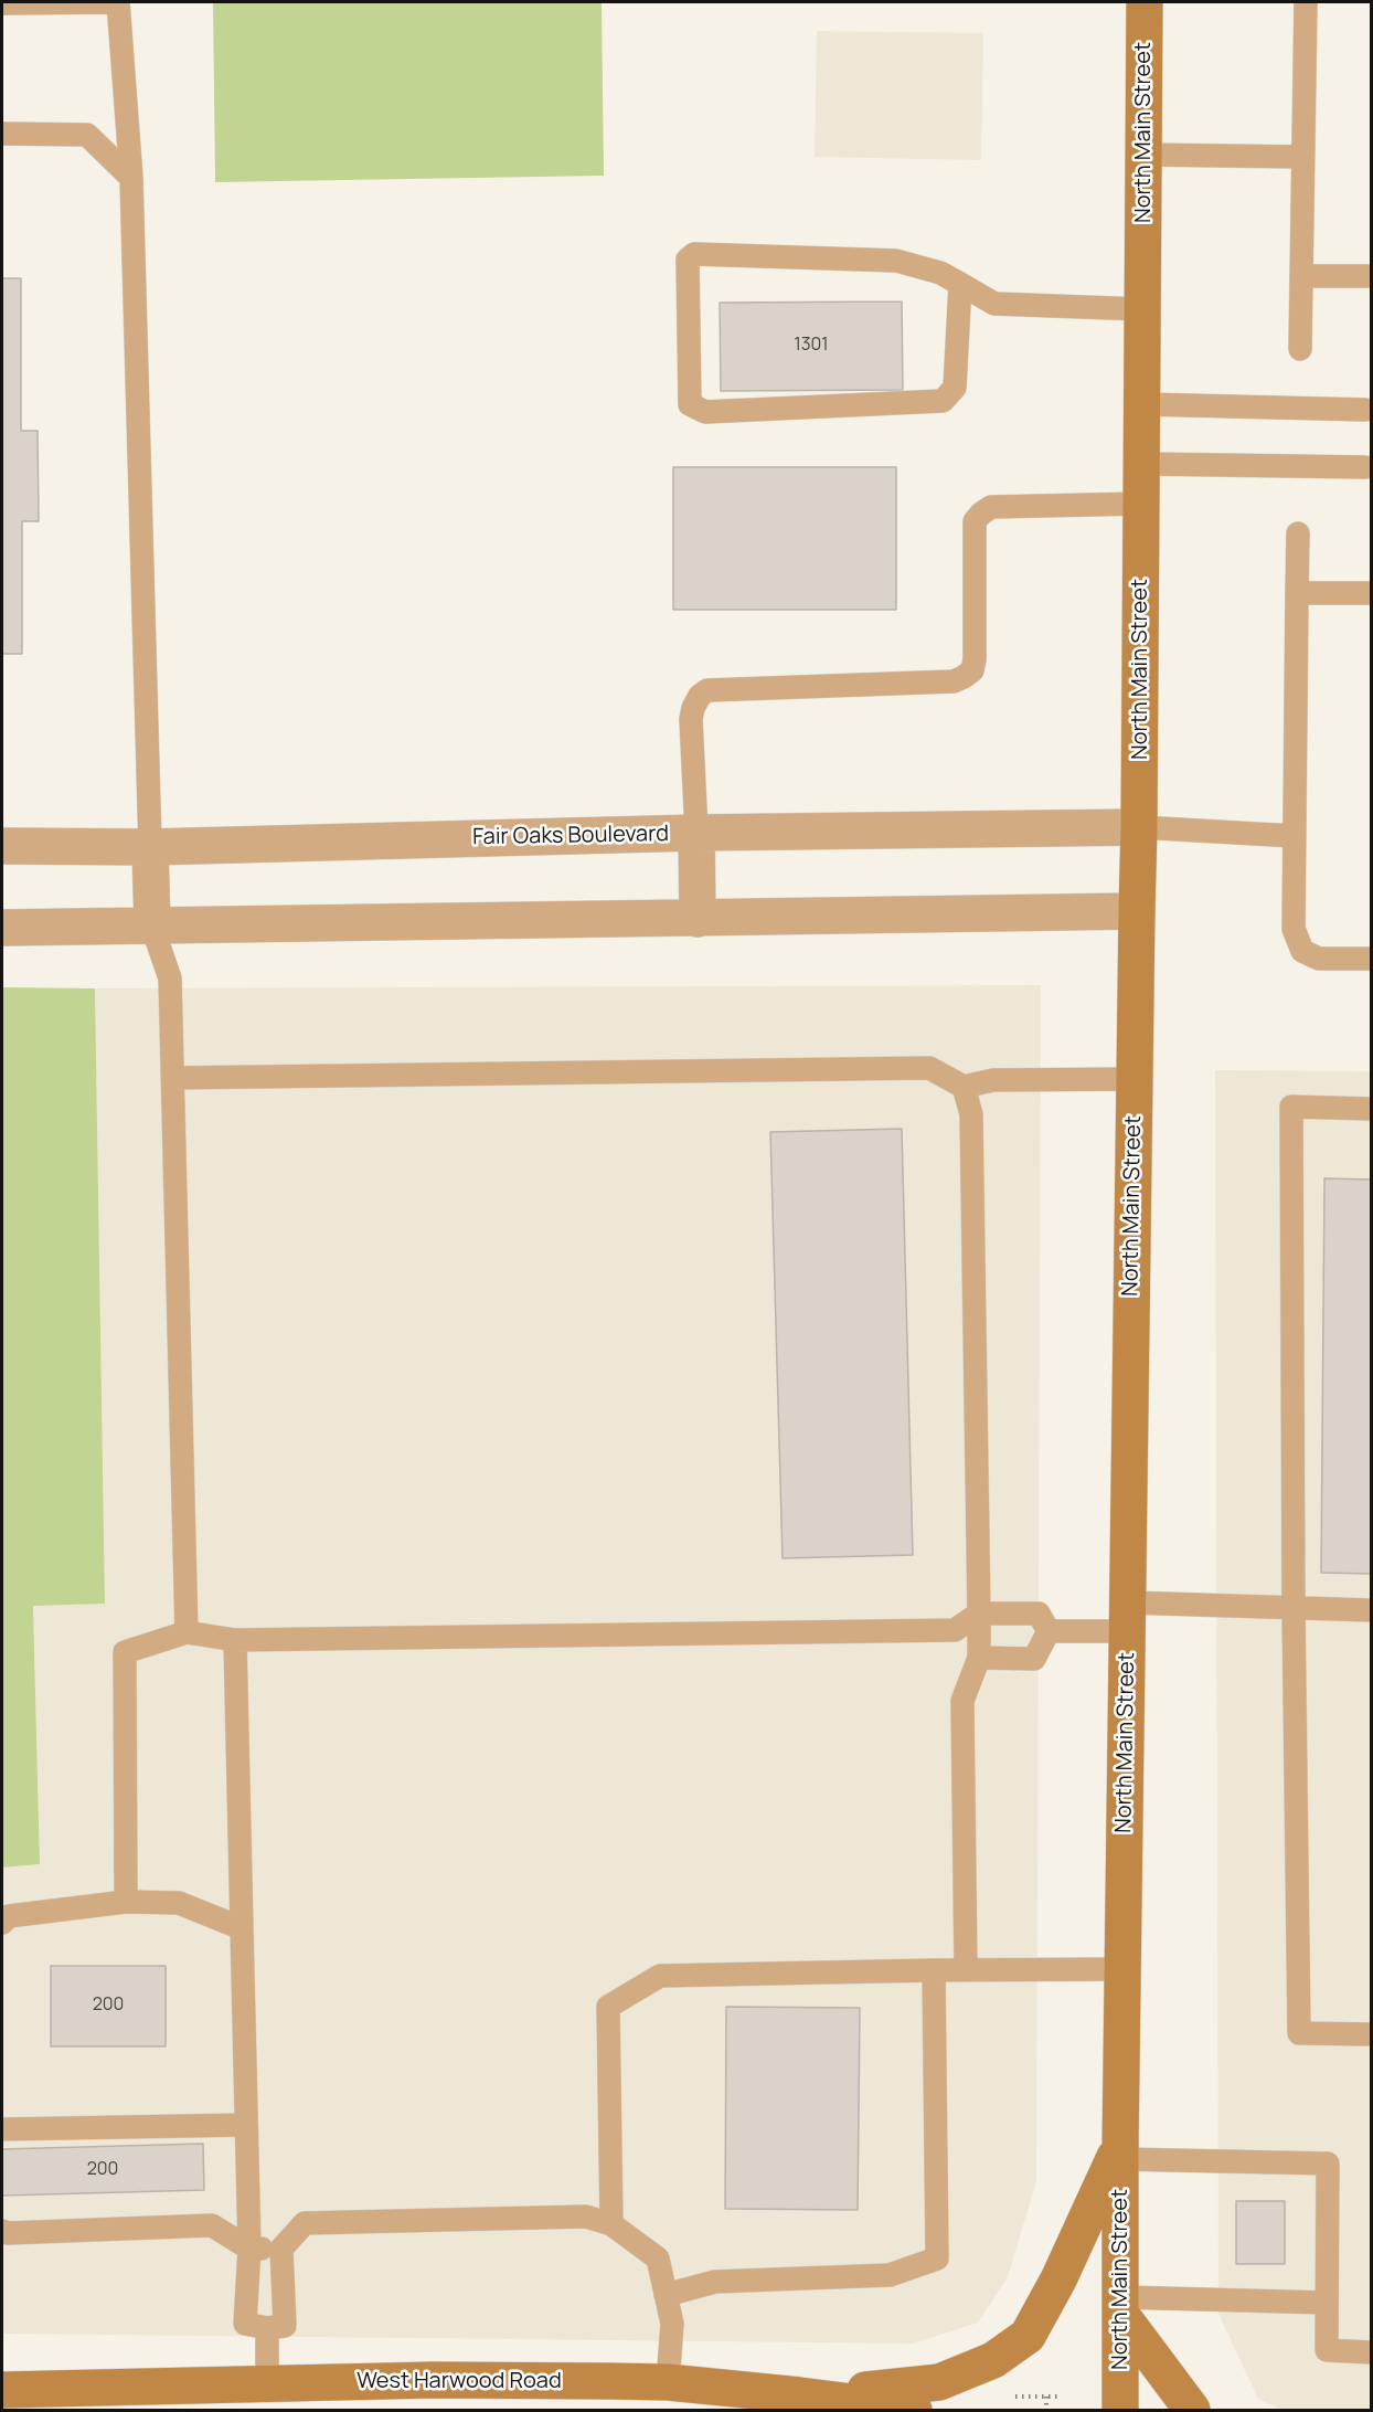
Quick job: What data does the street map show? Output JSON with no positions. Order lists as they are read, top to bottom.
{
  "streets": {
    "main road": ["North Main Street", "West Harwood Road"],
    "street": ["Fair Oaks Boulevard"]
  },
  "crossings": [
    ["North Main Street", "Fair Oaks Boulevard"]
  ],
  "house_numbers": ["1301", "200", "200"]
}
